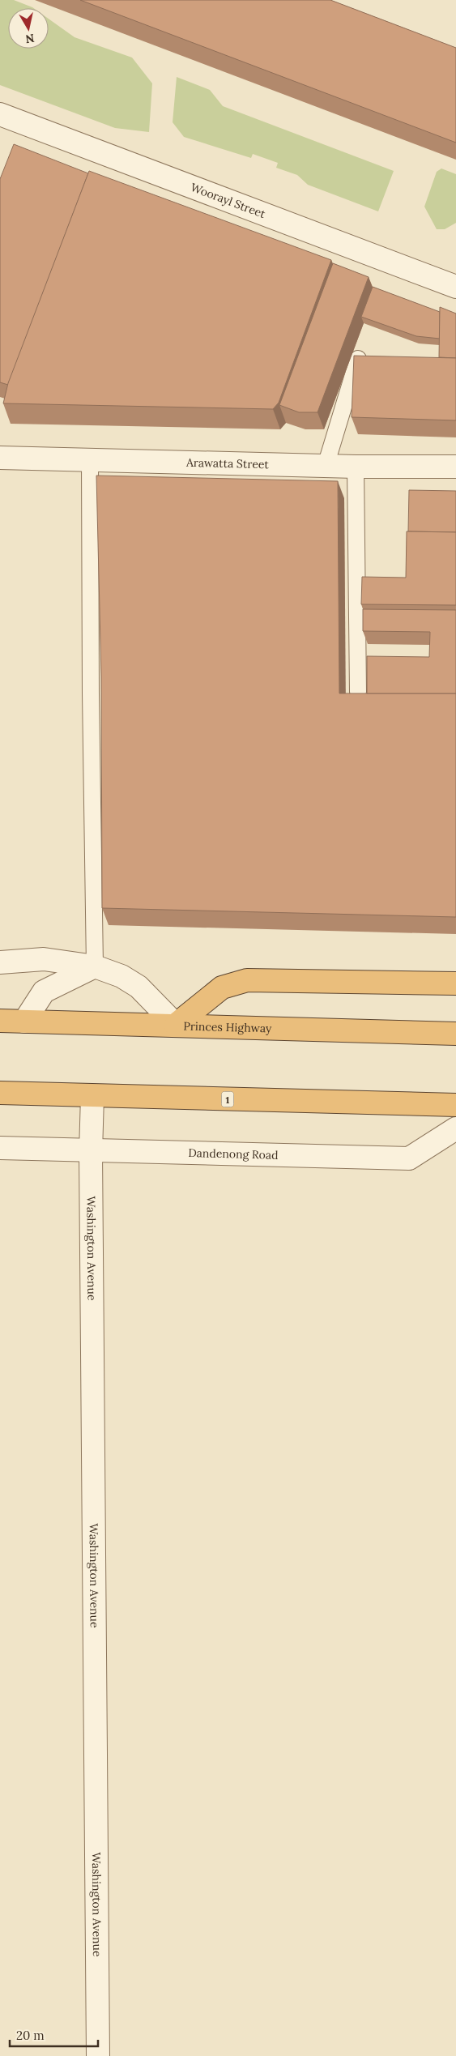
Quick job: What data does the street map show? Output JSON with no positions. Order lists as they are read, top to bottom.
{
  "streets": {
    "highway": ["Princes Highway", "1"],
    "street": [
      "Woorayl Street",
      "Arawatta Street",
      "Dandenong Road",
      "Washington Avenue"
    ]
  },
  "crossings": [
    ["1", "Washington Avenue"],
    ["Dandenong Road", "Washington Avenue"]
  ],
  "scale_bar": "20 m",
  "north": "bottom"
}
